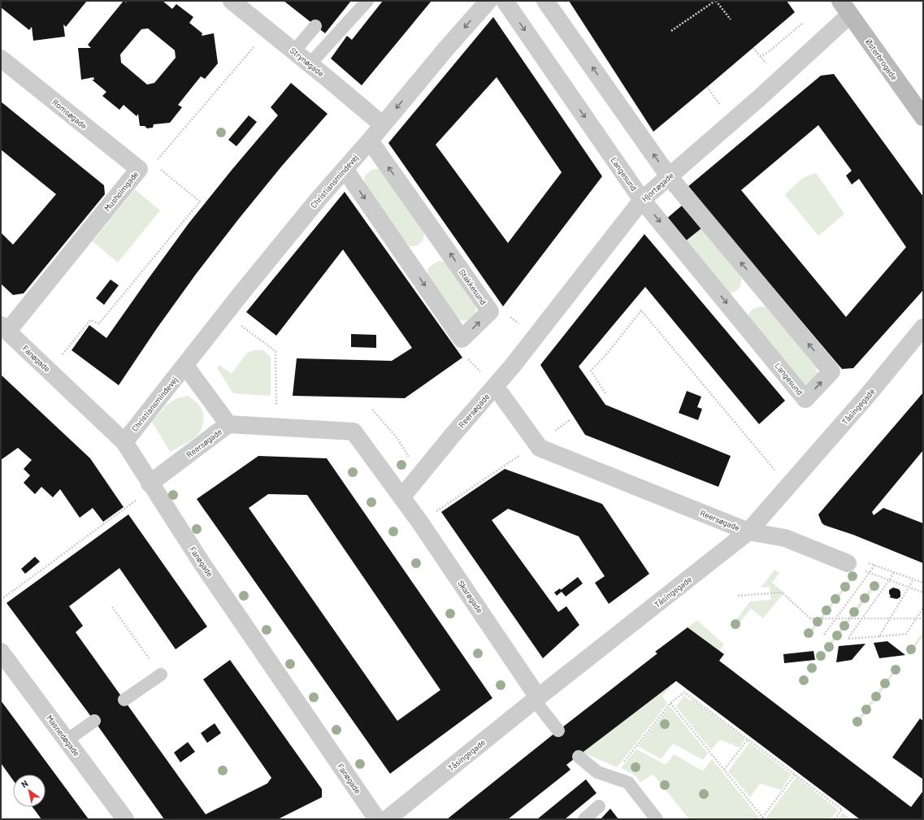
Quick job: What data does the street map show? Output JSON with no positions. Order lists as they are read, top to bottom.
{
  "streets": {
    "street": [
      "Østerbrogade",
      "Strynøgade",
      "Romsøgade",
      "Langesund",
      "Christiansmindevej",
      "Hjortøgade",
      "Musholmgade",
      "Stakkesund",
      "Fanøgade",
      "Tåsingegade",
      "Reersøgade",
      "Skarøgade",
      "Masnedøgade"
    ]
  },
  "crossings": [
    ["Østerbrogade", "Hjortøgade"],
    ["Strynøgade", "Christiansmindevej"],
    ["Romsøgade", "Musholmgade"],
    ["Langesund", "Hjortøgade"],
    ["Christiansmindevej", "Stakkesund"],
    ["Christiansmindevej", "Fanøgade"],
    ["Hjortøgade", "Reersøgade"],
    ["Musholmgade", "Fanøgade"],
    ["Fanøgade", "Tåsingegade"],
    ["Fanøgade", "Reersøgade"],
    ["Tåsingegade", "Reersøgade"],
    ["Tåsingegade", "Skarøgade"],
    ["Reersøgade", "Skarøgade"]
  ],
  "north": "top left"
}
